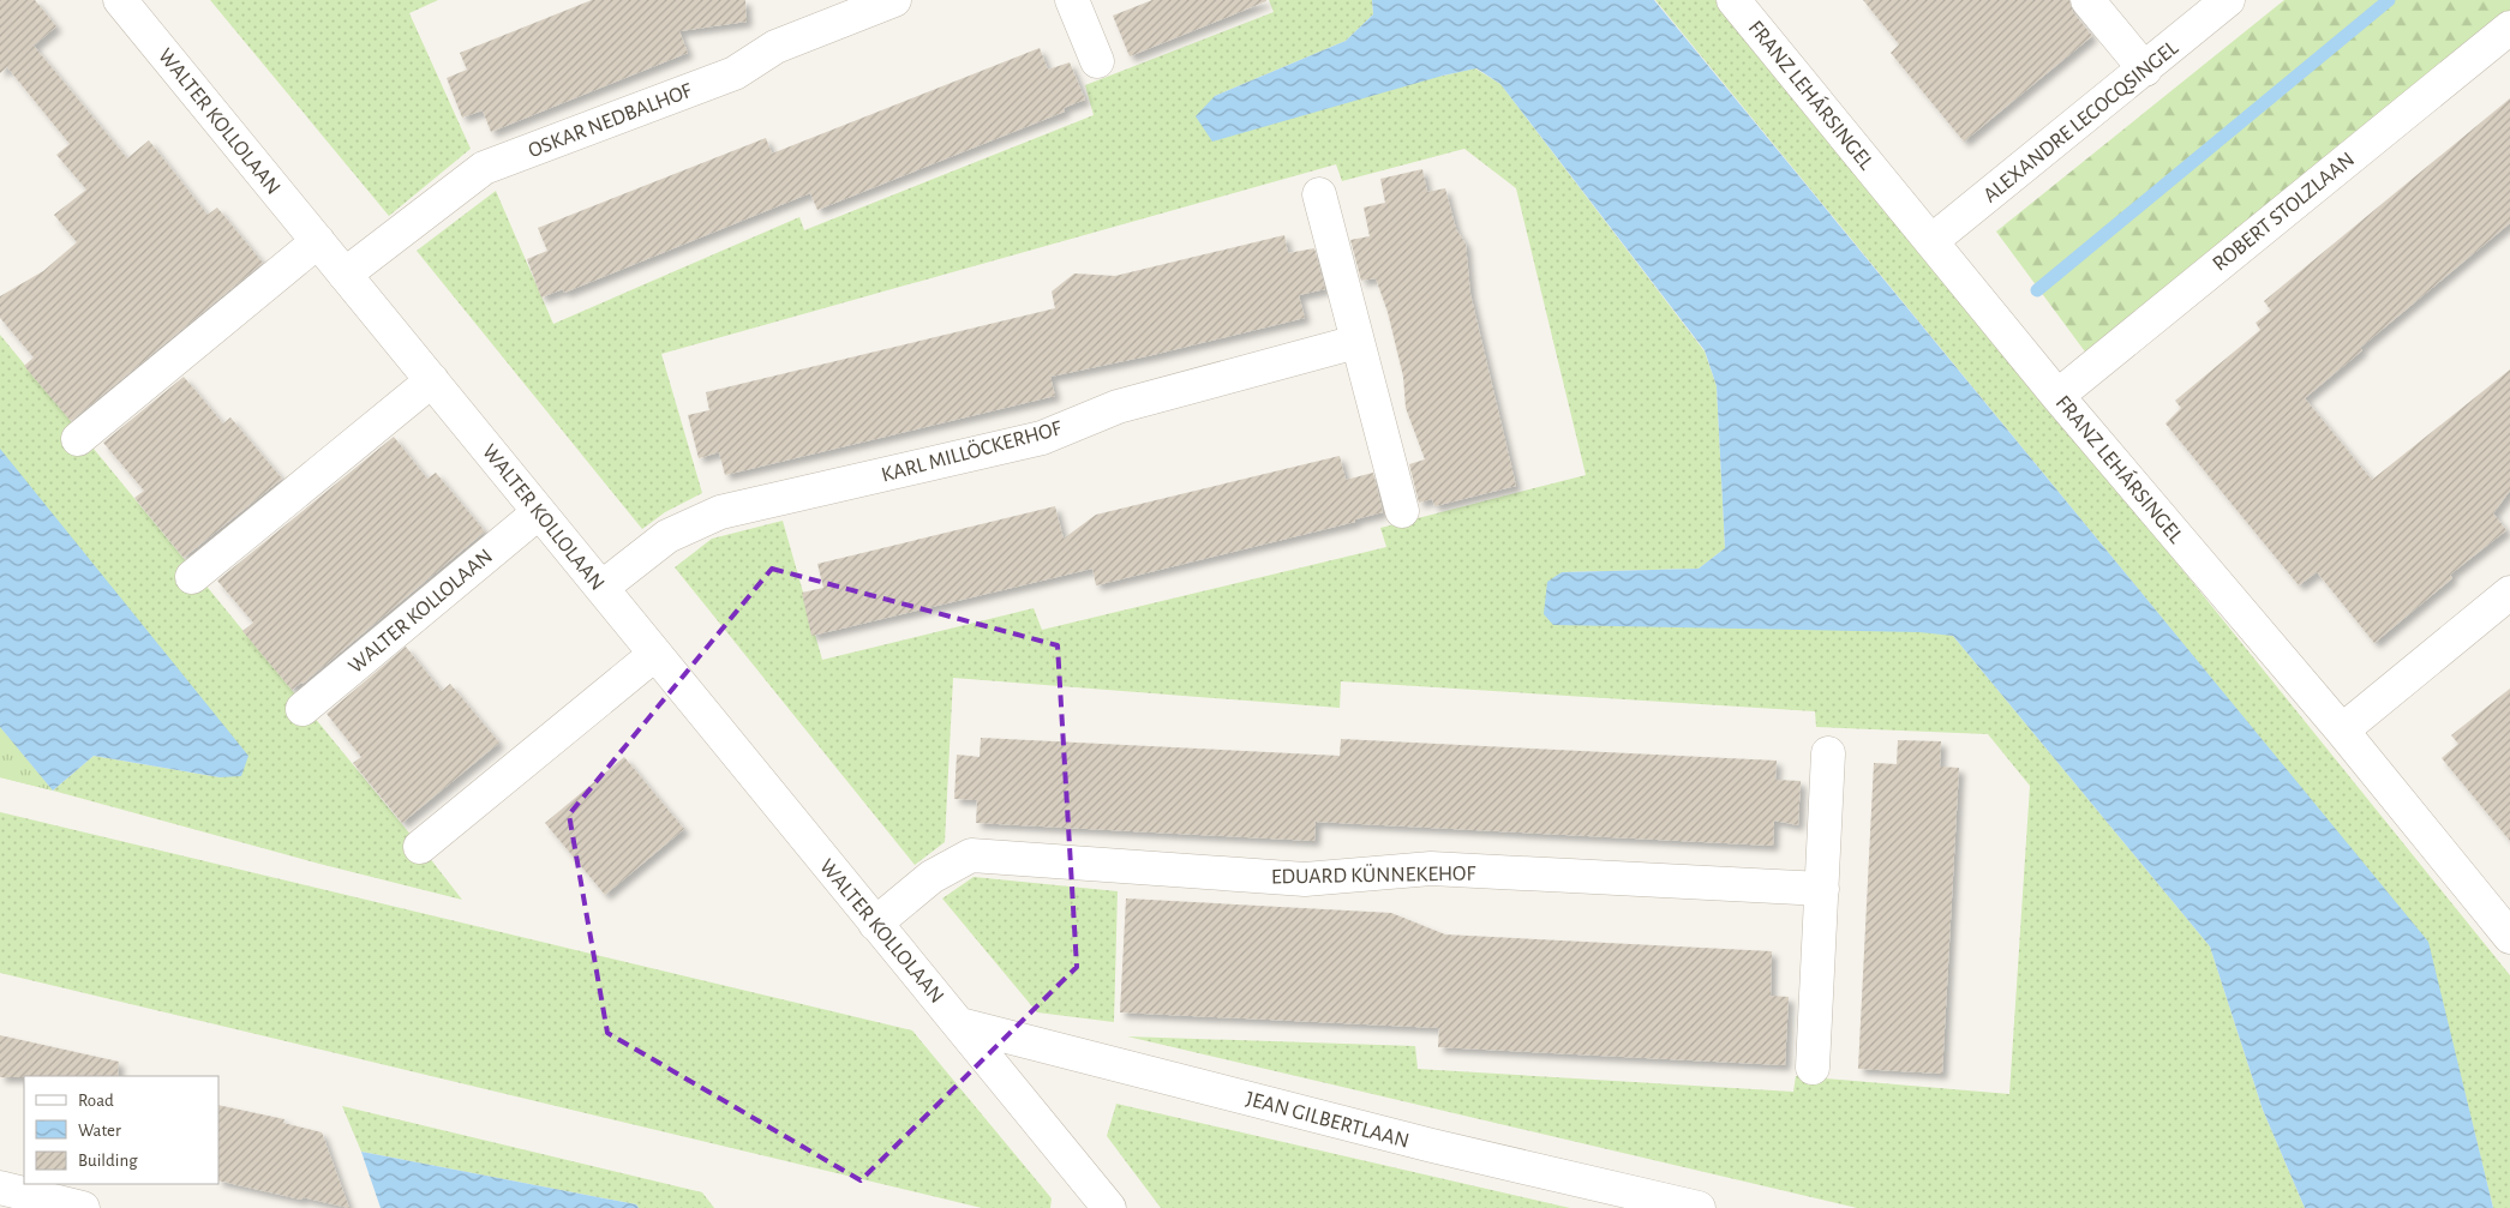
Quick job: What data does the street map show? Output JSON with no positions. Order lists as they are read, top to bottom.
{
  "streets": {
    "street": [
      "FRANZ LEHÁRSINGEL",
      "OSKAR NEDBALHOF",
      "WALTER KOLLOLAAN",
      "ALEXANDRE LECOCQSINGEL",
      "ROBERT STOLZLAAN",
      "KARL MILLÖCKERHOF",
      "EDUARD KÜNNEKEHOF",
      "JEAN GILBERTLAAN"
    ]
  },
  "crossings": [
    ["FRANZ LEHÁRSINGEL", "ALEXANDRE LECOCQSINGEL"],
    ["FRANZ LEHÁRSINGEL", "ROBERT STOLZLAAN"],
    ["OSKAR NEDBALHOF", "WALTER KOLLOLAAN"],
    ["WALTER KOLLOLAAN", "KARL MILLÖCKERHOF"],
    ["WALTER KOLLOLAAN", "EDUARD KÜNNEKEHOF"],
    ["WALTER KOLLOLAAN", "JEAN GILBERTLAAN"]
  ],
  "legend": ["Road", "Water", "Building"]
}
